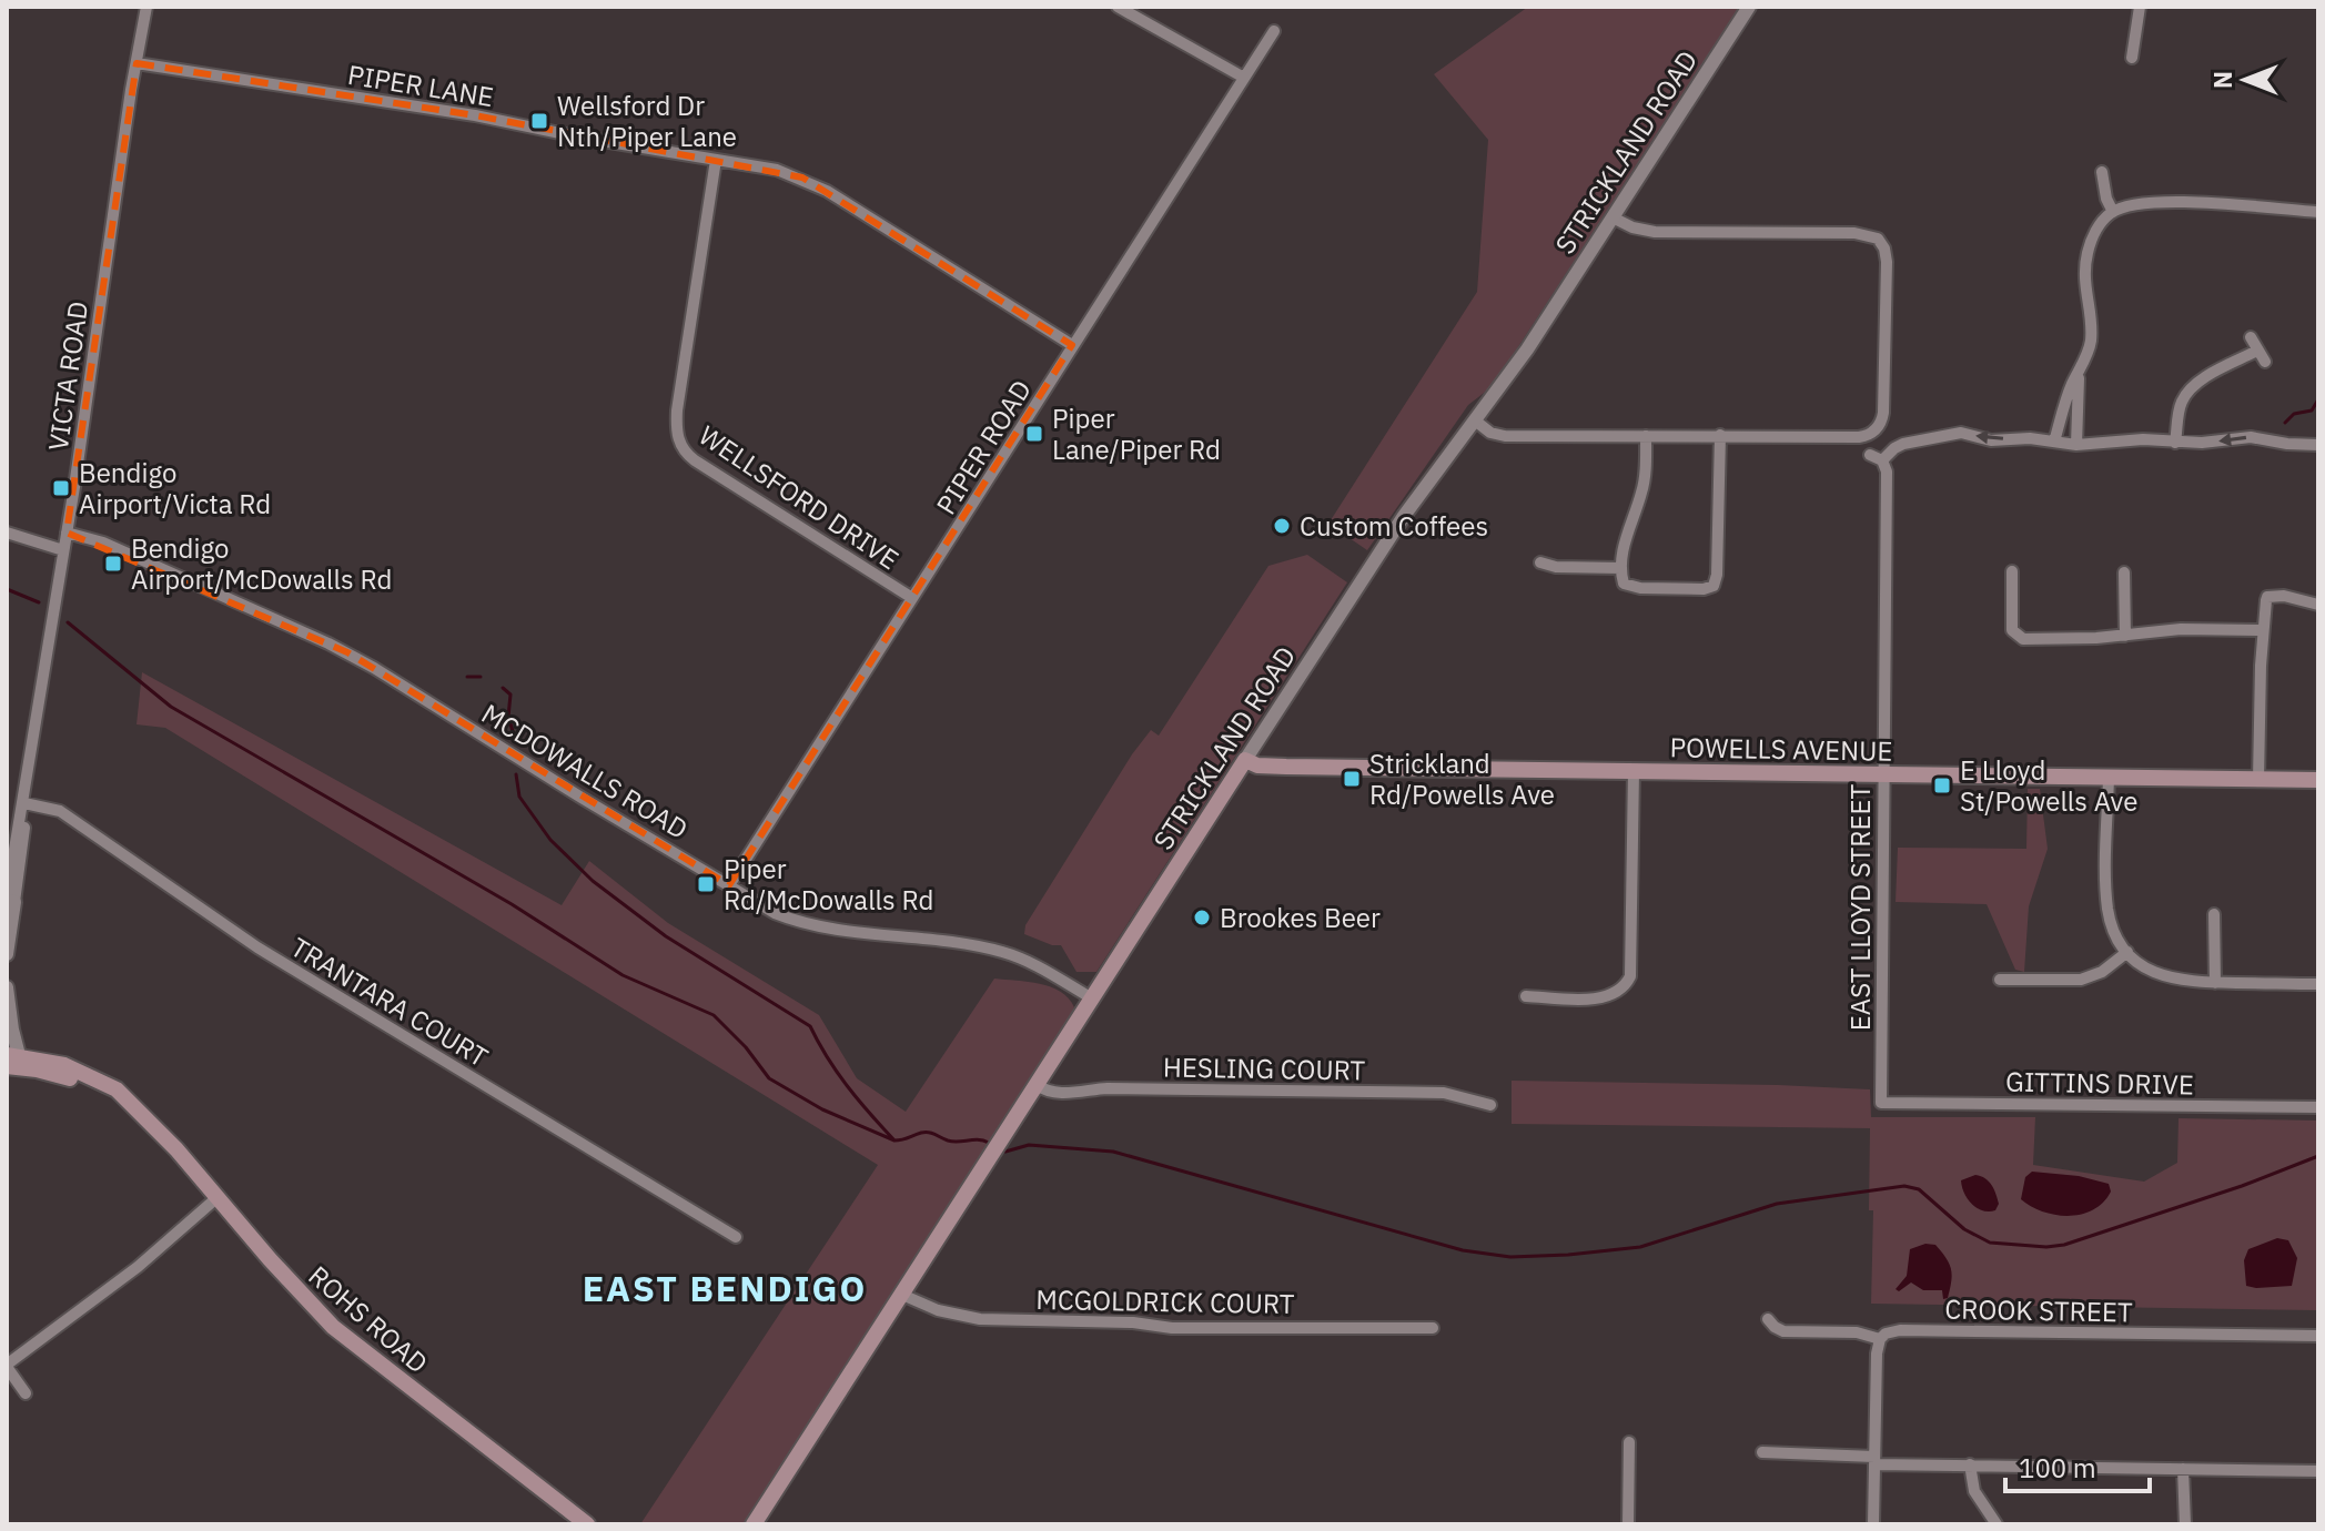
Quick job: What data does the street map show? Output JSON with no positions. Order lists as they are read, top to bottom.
{
  "streets": {
    "main road": ["STRICKLAND ROAD", "POWELLS AVENUE", "ROHS ROAD"],
    "street": [
      "PIPER LANE",
      "VICTA ROAD",
      "PIPER ROAD",
      "WELLSFORD DRIVE",
      "MCDOWALLS ROAD",
      "EAST LLOYD STREET",
      "TRANTARA COURT",
      "HESLING COURT",
      "GITTINS DRIVE",
      "MCGOLDRICK COURT",
      "CROOK STREET"
    ]
  },
  "crossings": [
    ["PIPER LANE", "VICTA ROAD"],
    ["PIPER LANE", "PIPER ROAD"],
    ["PIPER LANE", "WELLSFORD DRIVE"],
    ["STRICKLAND ROAD", "POWELLS AVENUE"],
    ["STRICKLAND ROAD", "MCDOWALLS ROAD"],
    ["STRICKLAND ROAD", "HESLING COURT"],
    ["STRICKLAND ROAD", "MCGOLDRICK COURT"],
    ["VICTA ROAD", "MCDOWALLS ROAD"],
    ["VICTA ROAD", "TRANTARA COURT"],
    ["PIPER ROAD", "WELLSFORD DRIVE"],
    ["PIPER ROAD", "MCDOWALLS ROAD"],
    ["POWELLS AVENUE", "EAST LLOYD STREET"],
    ["EAST LLOYD STREET", "GITTINS DRIVE"]
  ],
  "districts": ["EAST BENDIGO"],
  "places": {
    "transit": [
      "Wellsford Dr Nth/Piper Lane",
      "Piper Lane/Piper Rd",
      "Bendigo Airport/Victa Rd",
      "Bendigo Airport/McDowalls Rd",
      "Strickland Rd/Powells Ave",
      "E Lloyd St/Powells Ave",
      "Piper Rd/McDowalls Rd"
    ],
    "other": ["Custom Coffees", "Brookes Beer"]
  },
  "scale_bar": "100 m",
  "north": "left"
}
